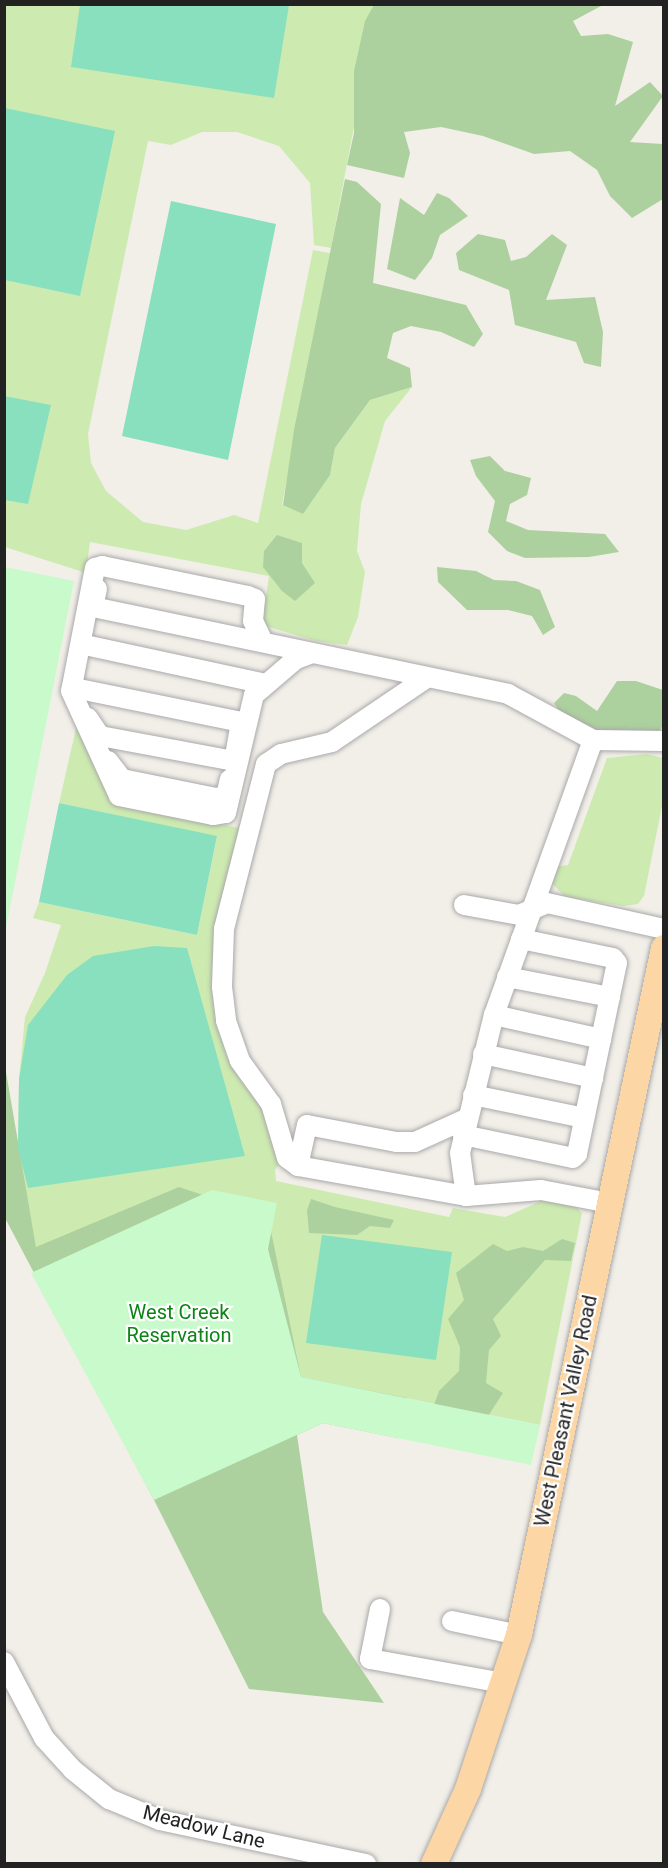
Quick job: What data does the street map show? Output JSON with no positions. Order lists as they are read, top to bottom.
{
  "streets": {
    "main road": ["West Pleasant Valley Road"],
    "street": ["Meadow Lane"]
  },
  "parks": ["West Creek Reservation"]
}
